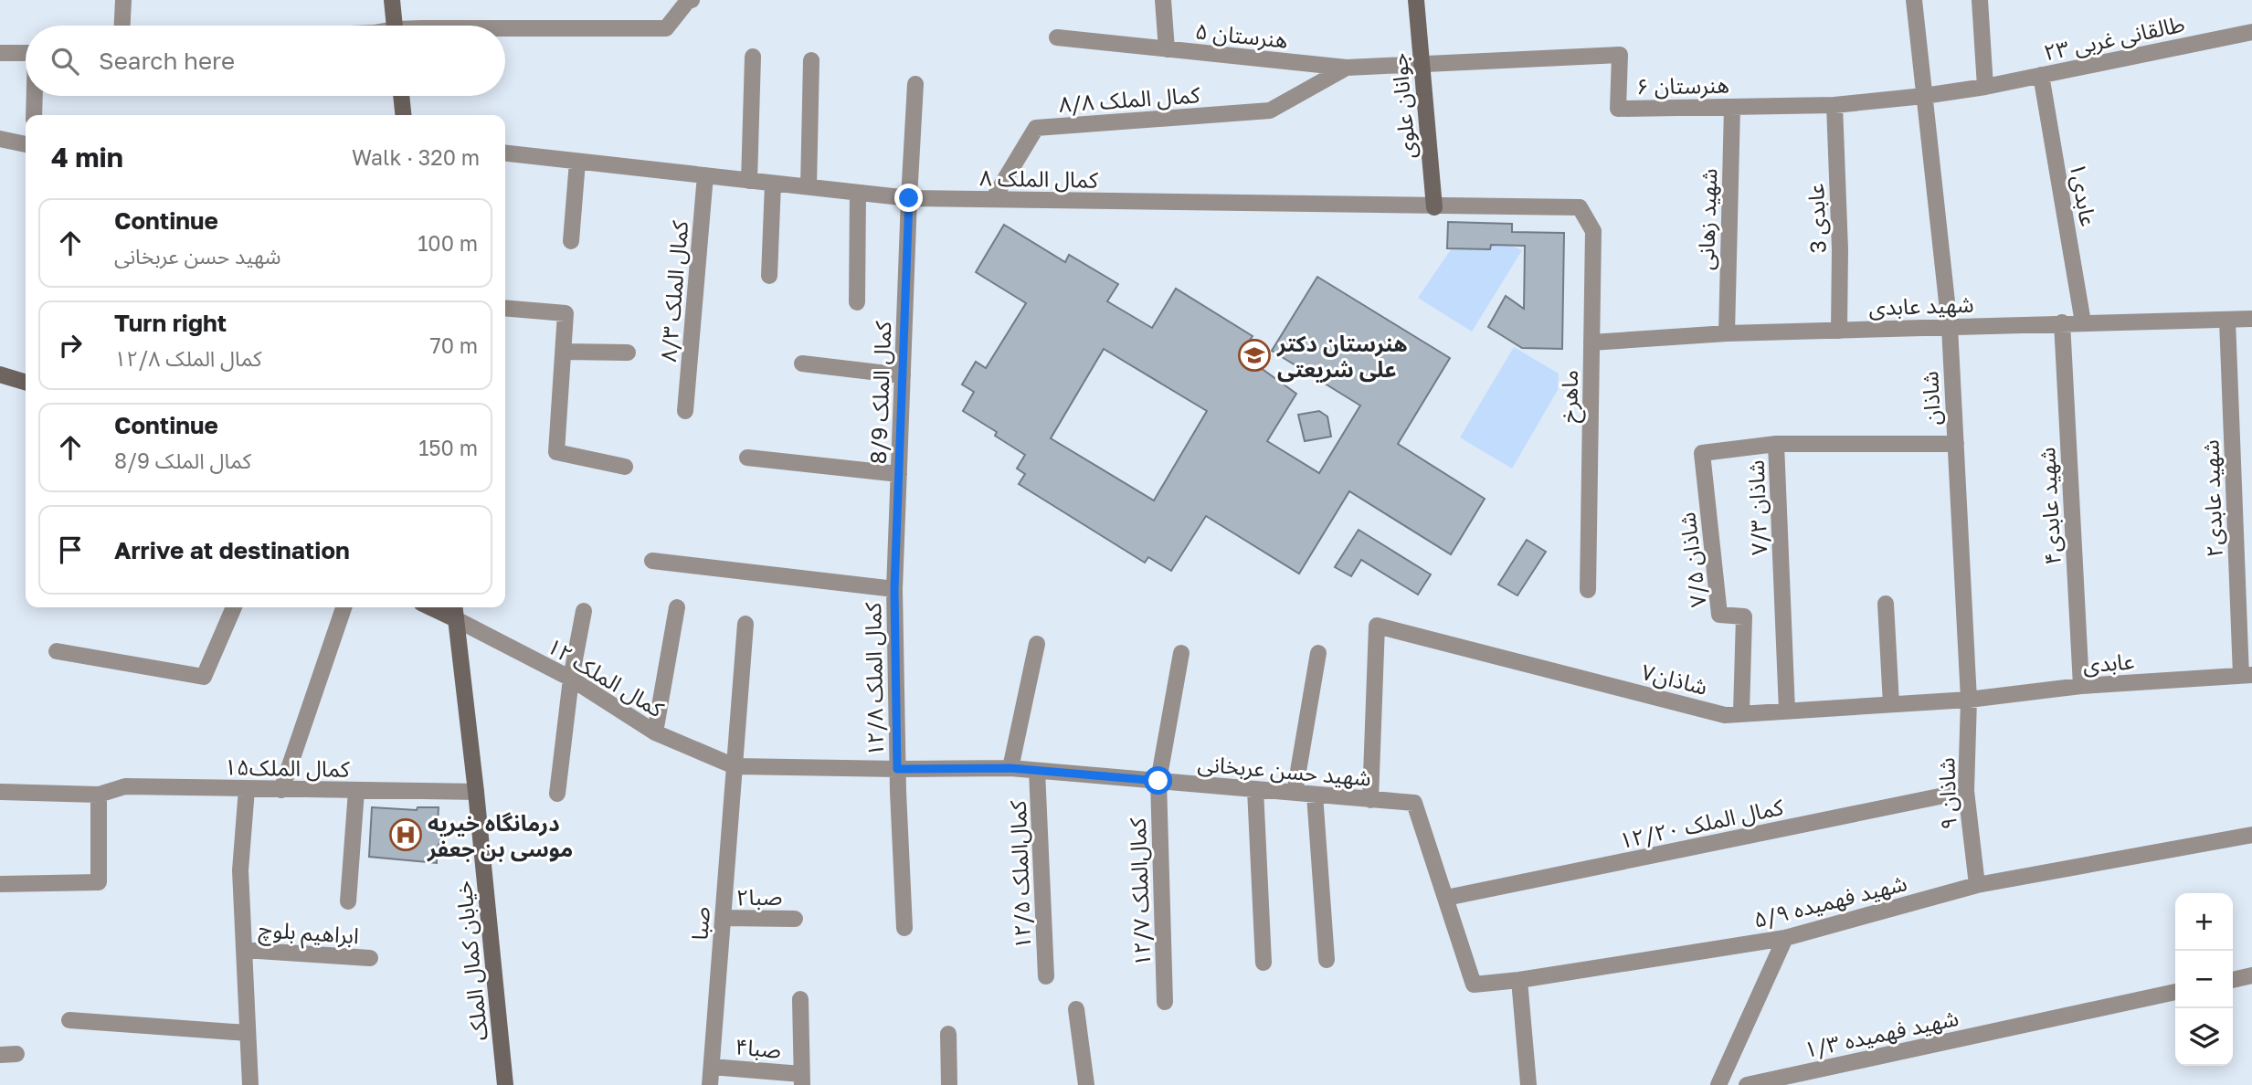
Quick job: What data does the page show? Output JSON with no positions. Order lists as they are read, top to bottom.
{
  "streets": {
    "main road": ["جوانان علوی", "خیابان کمال الملک"],
    "street": [
      "هنرستان ۵",
      "طالقانی غربی ۲۳",
      "هنرستان ۶",
      "کمال الملک ۸/۸",
      "کمال الملک ۸",
      "عابدی۱",
      "عابدی 3",
      "شهید زهانی",
      "کمال الملک ۸/۳",
      "شهید عابدی",
      "کمال الملک 8/9",
      "ماهرخ",
      "شاذان",
      "شهید عابدی۲",
      "شهید عابدی۴",
      "شاذان ۷/۳",
      "شاذان ۷/۵",
      "عابدی",
      "کمال الملک ۱۲",
      "شاذان۷",
      "کمال الملک ۱۲/۸",
      "کمال الملک۱۵",
      "شهید حسن عربخانی",
      "شاذان ۹",
      "کمال الملک ۱۲/۲۰",
      "کمال‌الملک ۱۲/۵",
      "کمال‌الملک ۱۲/۷",
      "صبا۲",
      "شهید فهمیده ۵/۹",
      "صبا",
      "ابراهیم بلوچ",
      "شهید فهمیده ۱/۳",
      "صبا۴"
    ]
  },
  "crossings": [
    ["هنرستان ۵", "هنرستان ۶"],
    ["هنرستان ۵", "کمال الملک ۸/۸"],
    ["هنرستان ۵", "جوانان علوی"],
    ["طالقانی غربی ۲۳", "هنرستان ۶"],
    ["طالقانی غربی ۲۳", "عابدی۱"],
    ["طالقانی غربی ۲۳", "شاذان"],
    ["هنرستان ۶", "جوانان علوی"],
    ["هنرستان ۶", "عابدی 3"],
    ["هنرستان ۶", "شهید زهانی"],
    ["هنرستان ۶", "شاذان"],
    ["کمال الملک ۸/۸", "کمال الملک ۸"],
    ["جوانان علوی", "کمال الملک ۸"],
    ["کمال الملک ۸", "کمال الملک ۸/۳"],
    ["کمال الملک ۸", "کمال الملک 8/9"],
    ["کمال الملک ۸", "ماهرخ"],
    ["عابدی۱", "شهید عابدی"],
    ["عابدی 3", "شهید عابدی"],
    ["شهید زهانی", "شهید عابدی"],
    ["شهید عابدی", "ماهرخ"],
    ["شهید عابدی", "شاذان"],
    ["شهید عابدی", "شهید عابدی۲"],
    ["شهید عابدی", "شهید عابدی۴"],
    ["کمال الملک 8/9", "کمال الملک ۱۲/۸"],
    ["شاذان", "شاذان ۷/۳"],
    ["شاذان", "عابدی"],
    ["شاذان", "شاذان۷"],
    ["شاذان", "شاذان ۹"],
    ["شهید عابدی۲", "عابدی"],
    ["شهید عابدی۴", "عابدی"],
    ["شاذان ۷/۳", "شاذان ۷/۵"],
    ["شاذان ۷/۳", "شاذان۷"],
    ["شاذان ۷/۵", "شاذان۷"],
    ["عابدی", "شاذان۷"],
    ["عابدی", "شاذان ۹"],
    ["کمال الملک ۱۲", "شهید حسن عربخانی"],
    ["کمال الملک ۱۲", "صبا"],
    ["کمال الملک ۱۲", "خیابان کمال الملک"],
    ["شاذان۷", "شهید حسن عربخانی"],
    ["شاذان۷", "شاذان ۹"],
    ["کمال الملک ۱۲/۸", "شهید حسن عربخانی"],
    ["کمال الملک۱۵", "خیابان کمال الملک"],
    ["شهید حسن عربخانی", "کمال الملک ۱۲/۲۰"],
    ["شهید حسن عربخانی", "کمال‌الملک ۱۲/۵"],
    ["شهید حسن عربخانی", "کمال‌الملک ۱۲/۷"],
    ["شهید حسن عربخانی", "شهید فهمیده ۵/۹"],
    ["شهید حسن عربخانی", "صبا"],
    ["شاذان ۹", "کمال الملک ۱۲/۲۰"],
    ["شاذان ۹", "شهید فهمیده ۵/۹"],
    ["کمال الملک ۱۲/۲۰", "شهید فهمیده ۵/۹"],
    ["صبا۲", "صبا"],
    ["صبا", "صبا۴"]
  ],
  "places": {
    "school or university": ["هنرستان دکتر علی شریعتی"],
    "hospital": ["درمانگاه خیریه موسی بن جعفر"]
  },
  "page": {
    "search": "Search here",
    "heading": ["4 min", "Walk · 320 m"],
    "list": [
      ["Continue", "شهید حسن عربخانی", "100 m"],
      ["Turn right", "کمال الملک ۱۲/۸", "70 m"],
      ["Continue", "کمال الملک 8/9", "150 m"],
      "Arrive at destination"
    ],
    "map_buttons": ["+", "−"]
  }
}
